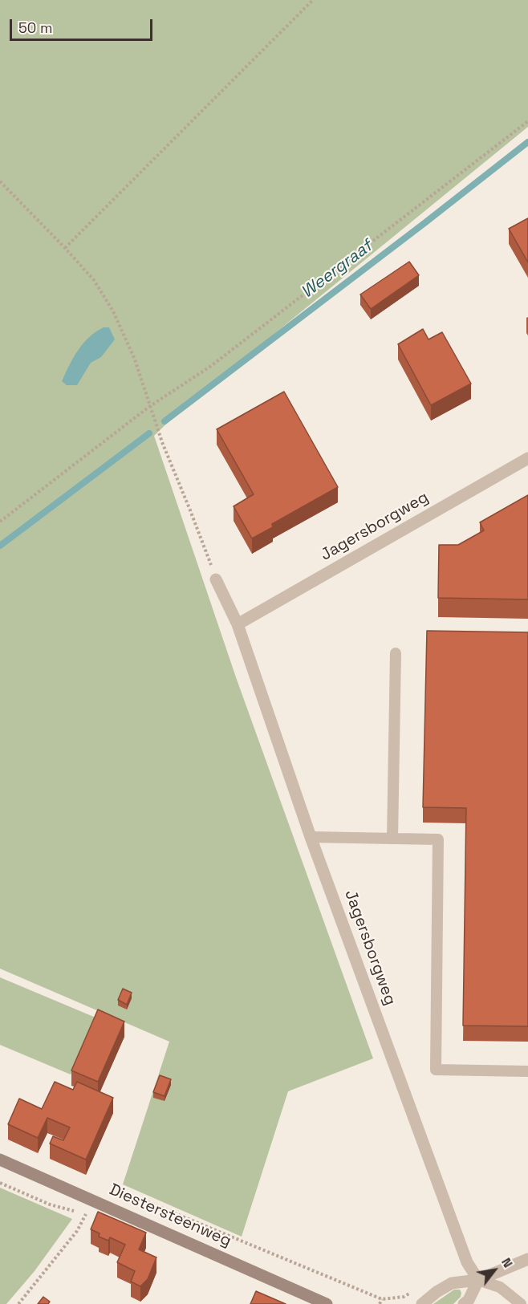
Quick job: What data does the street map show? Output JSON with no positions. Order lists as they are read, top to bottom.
{
  "streets": {
    "main road": ["Diestersteenweg"],
    "street": ["Jagersborgweg"]
  },
  "water": ["Weergraaf"],
  "scale_bar": "50 m",
  "north": "top right"
}
